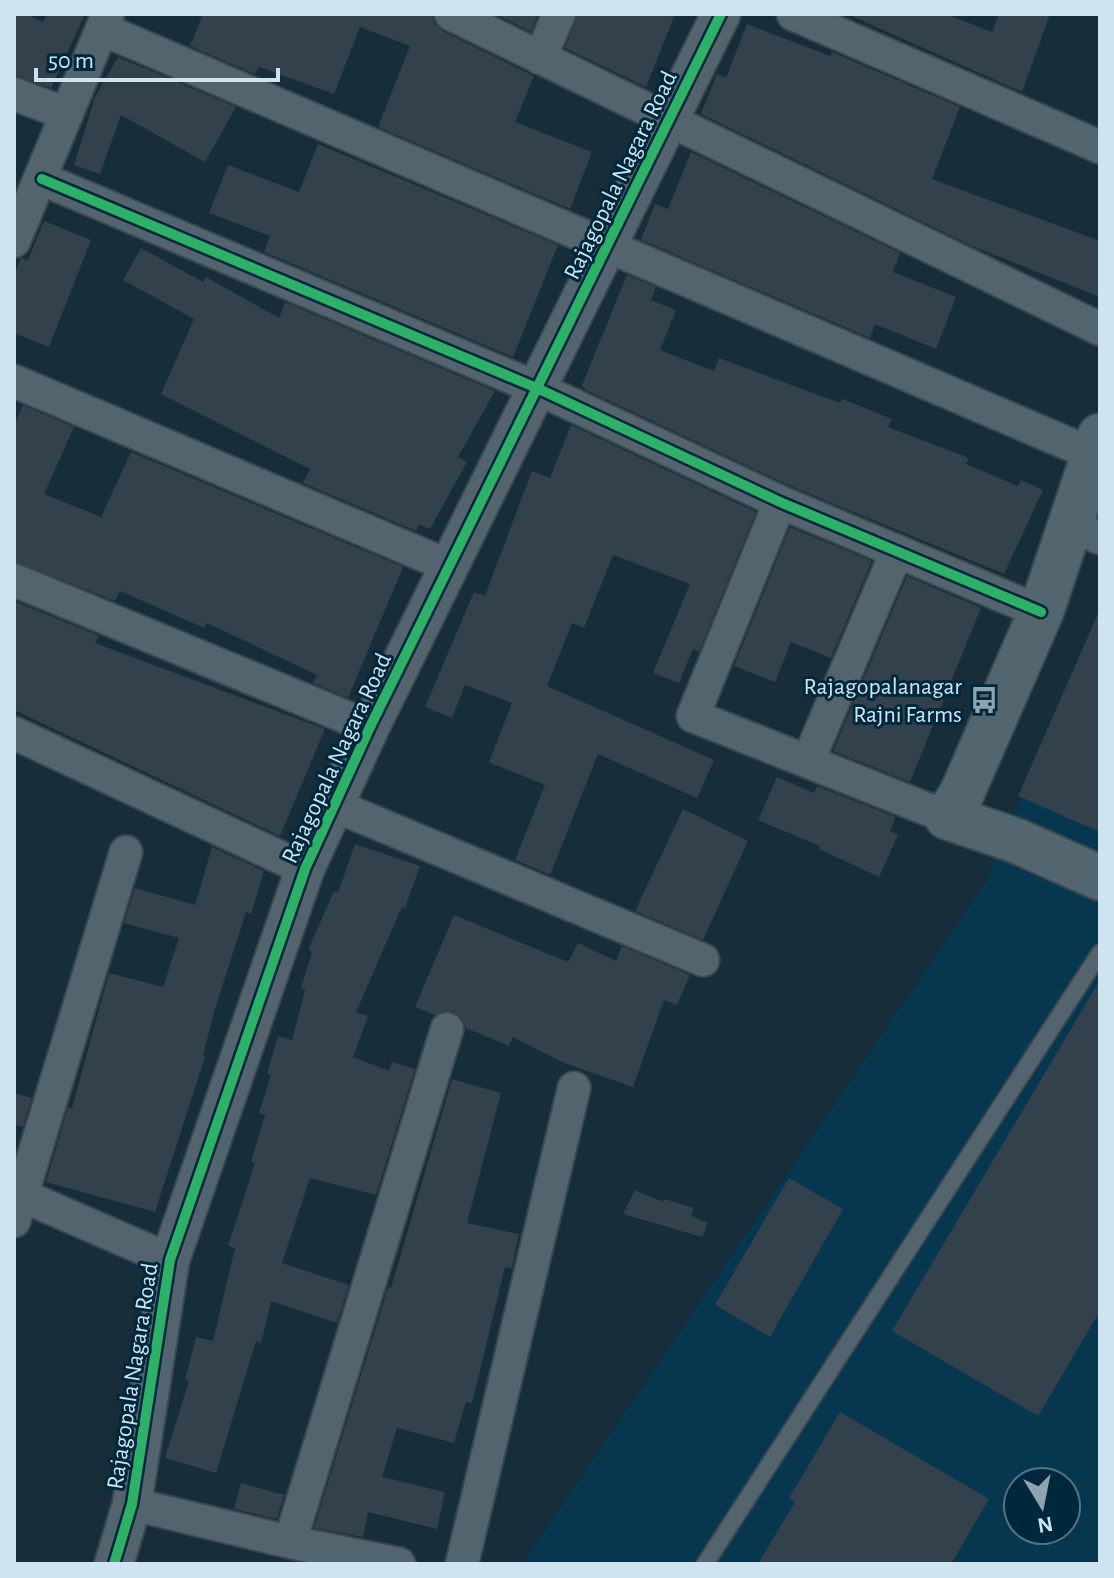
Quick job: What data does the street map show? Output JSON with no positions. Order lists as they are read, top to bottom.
{
  "streets": {
    "street": ["Rajagopala Nagara Road"]
  },
  "places": {
    "bus stop": ["Rajagopalanagar Rajni Farms"]
  },
  "scale_bar": "50 m",
  "north": "bottom"
}
